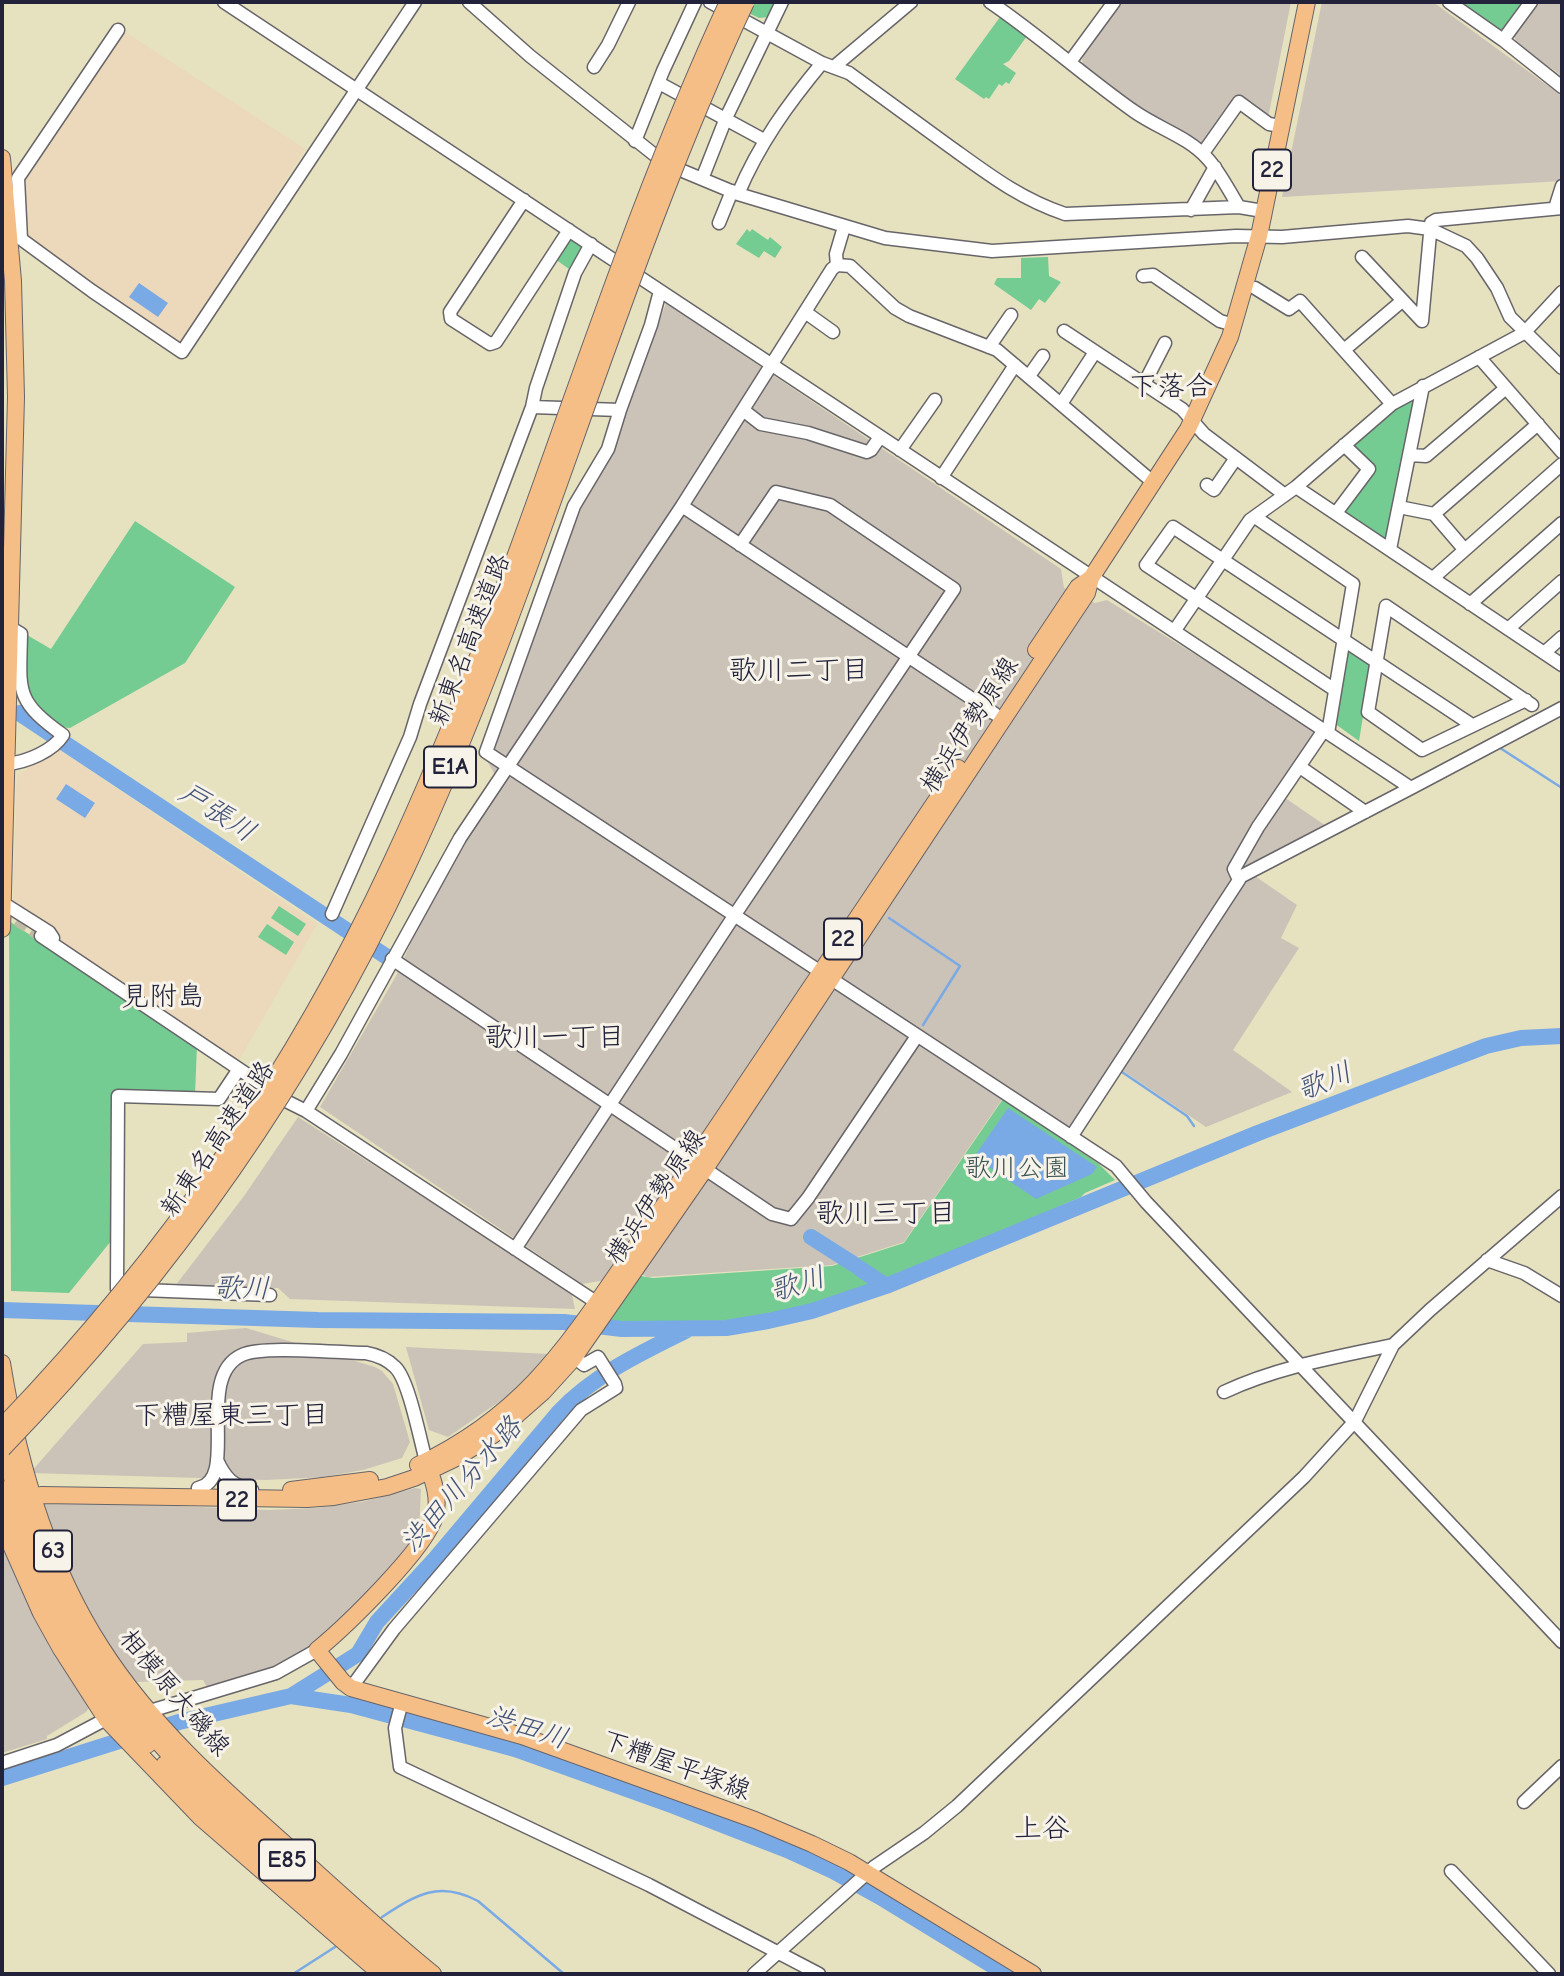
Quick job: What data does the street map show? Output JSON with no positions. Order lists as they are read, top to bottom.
{
  "streets": {
    "highway": ["新東名高速道路", "E1A", "E85"],
    "main road": [
      "22",
      "横浜伊勢原線",
      "63",
      "相模原大磯線",
      "下糟屋平塚線"
    ]
  },
  "crossings": [
    ["相模原大磯線", "E85"]
  ],
  "districts": [
    "下落合",
    "歌川二丁目",
    "見附島",
    "歌川一丁目",
    "歌川三丁目",
    "下糟屋東三丁目",
    "上谷"
  ],
  "water": [
    "戸張川",
    "歌川",
    "渋田川分水路",
    "渋田川"
  ],
  "parks": ["歌川公園"]
}
